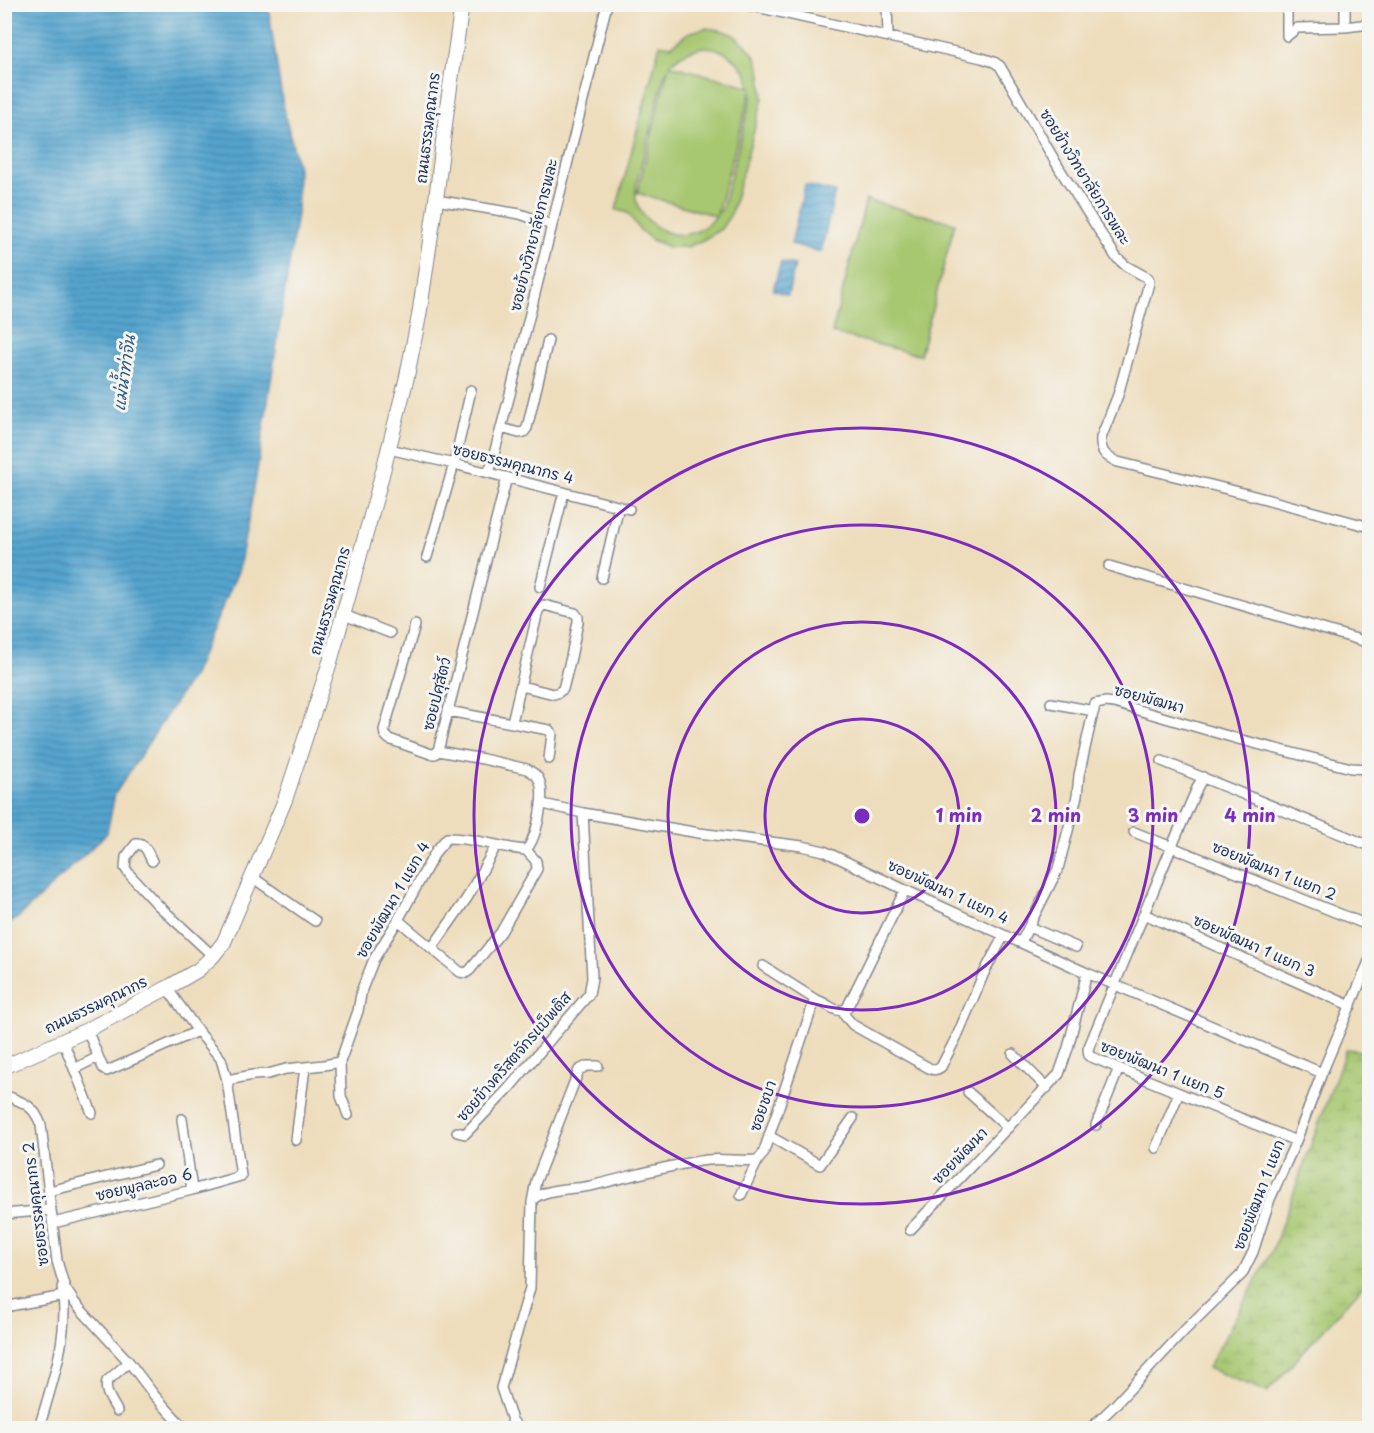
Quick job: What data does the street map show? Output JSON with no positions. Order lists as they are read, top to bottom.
{
  "streets": {
    "street": [
      "ถนนธรรมคุณากร",
      "ซอยข้างวิทยาลัยการพละ",
      "ซอยธรรมคุณากร 4",
      "ซอยปศุสัตว์",
      "ซอยพัฒนา",
      "ซอยพัฒนา 1 แยก 2",
      "ซอยพัฒนา 1 แยก 4",
      "ซอยพัฒนา 1 แยก 3",
      "ซอยข้างคริสตจักรแบ็พติส",
      "ซอยพัฒนา 1 แยก 5",
      "ซอยชบา",
      "ซอยพูลละออ 6",
      "ซอยพัฒนา 1 แยก",
      "ซอยธรรมคุณากร 2"
    ]
  },
  "crossings": [
    ["ถนนธรรมคุณากร", "ซอยธรรมคุณากร 4"],
    ["ซอยข้างวิทยาลัยการพละ", "ซอยธรรมคุณากร 4"],
    ["ซอยธรรมคุณากร 4", "ซอยปศุสัตว์"],
    ["ซอยพัฒนา", "ซอยพัฒนา 1 แยก 4"],
    ["ซอยพัฒนา 1 แยก 4", "ซอยข้างคริสตจักรแบ็พติส"],
    ["ซอยพัฒนา 1 แยก 4", "ซอยพัฒนา 1 แยก 5"],
    ["ซอยพัฒนา 1 แยก 4", "ซอยพัฒนา 1 แยก"],
    ["ซอยพัฒนา 1 แยก 3", "ซอยพัฒนา 1 แยก"],
    ["ซอยพัฒนา 1 แยก 5", "ซอยพัฒนา 1 แยก"],
    ["ซอยพูลละออ 6", "ซอยธรรมคุณากร 2"]
  ],
  "water": ["แม่น้ำท่าจีน"],
  "rings": [
    "1 min",
    "2 min",
    "3 min",
    "4 min"
  ]
}
